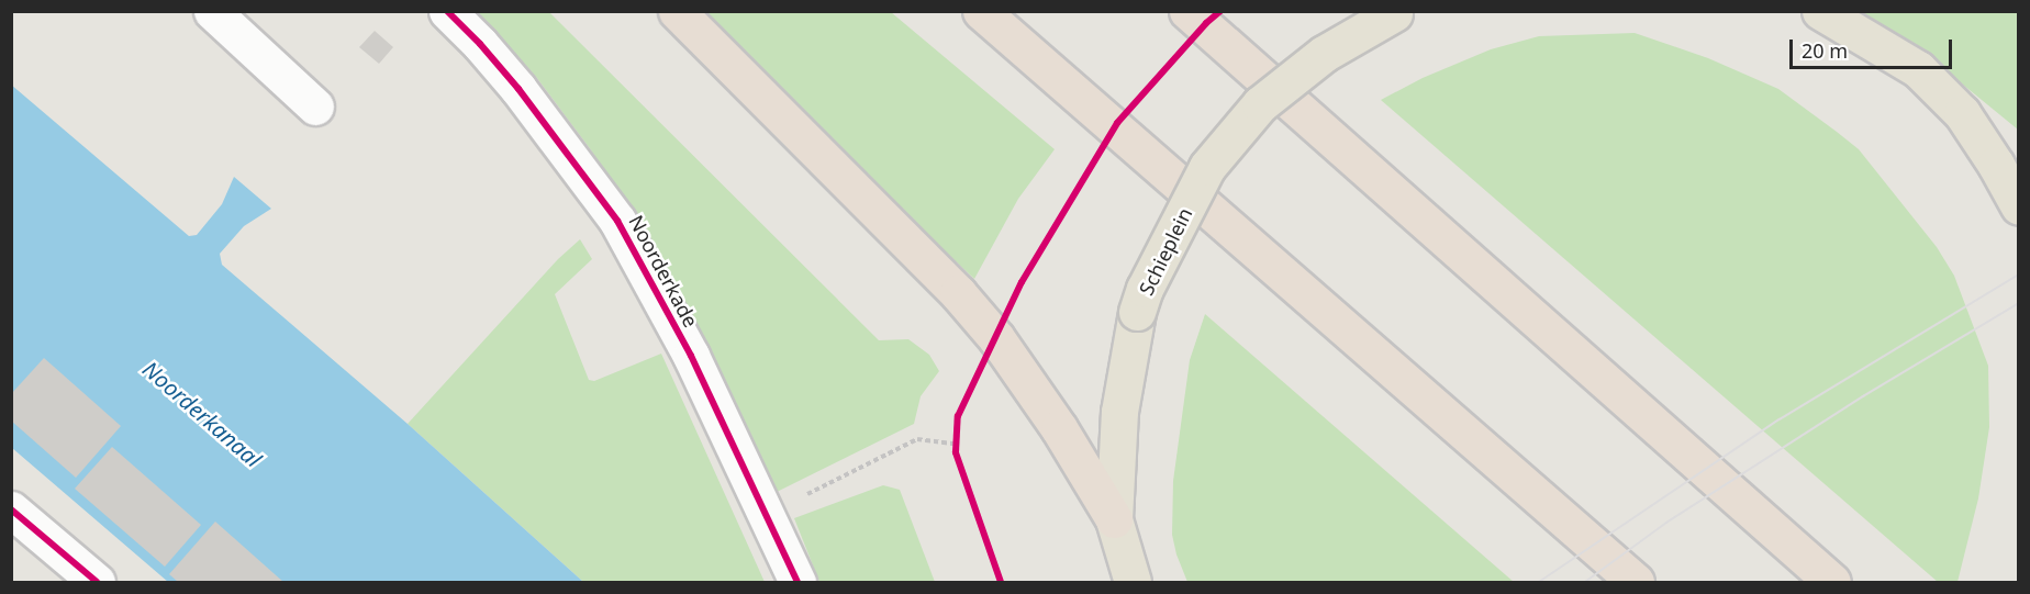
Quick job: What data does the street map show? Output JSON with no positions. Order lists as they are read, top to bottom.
{
  "streets": {
    "main road": ["Schieplein"],
    "street": ["Noorderkade"]
  },
  "water": ["Noorderkanaal"],
  "scale_bar": "20 m"
}
